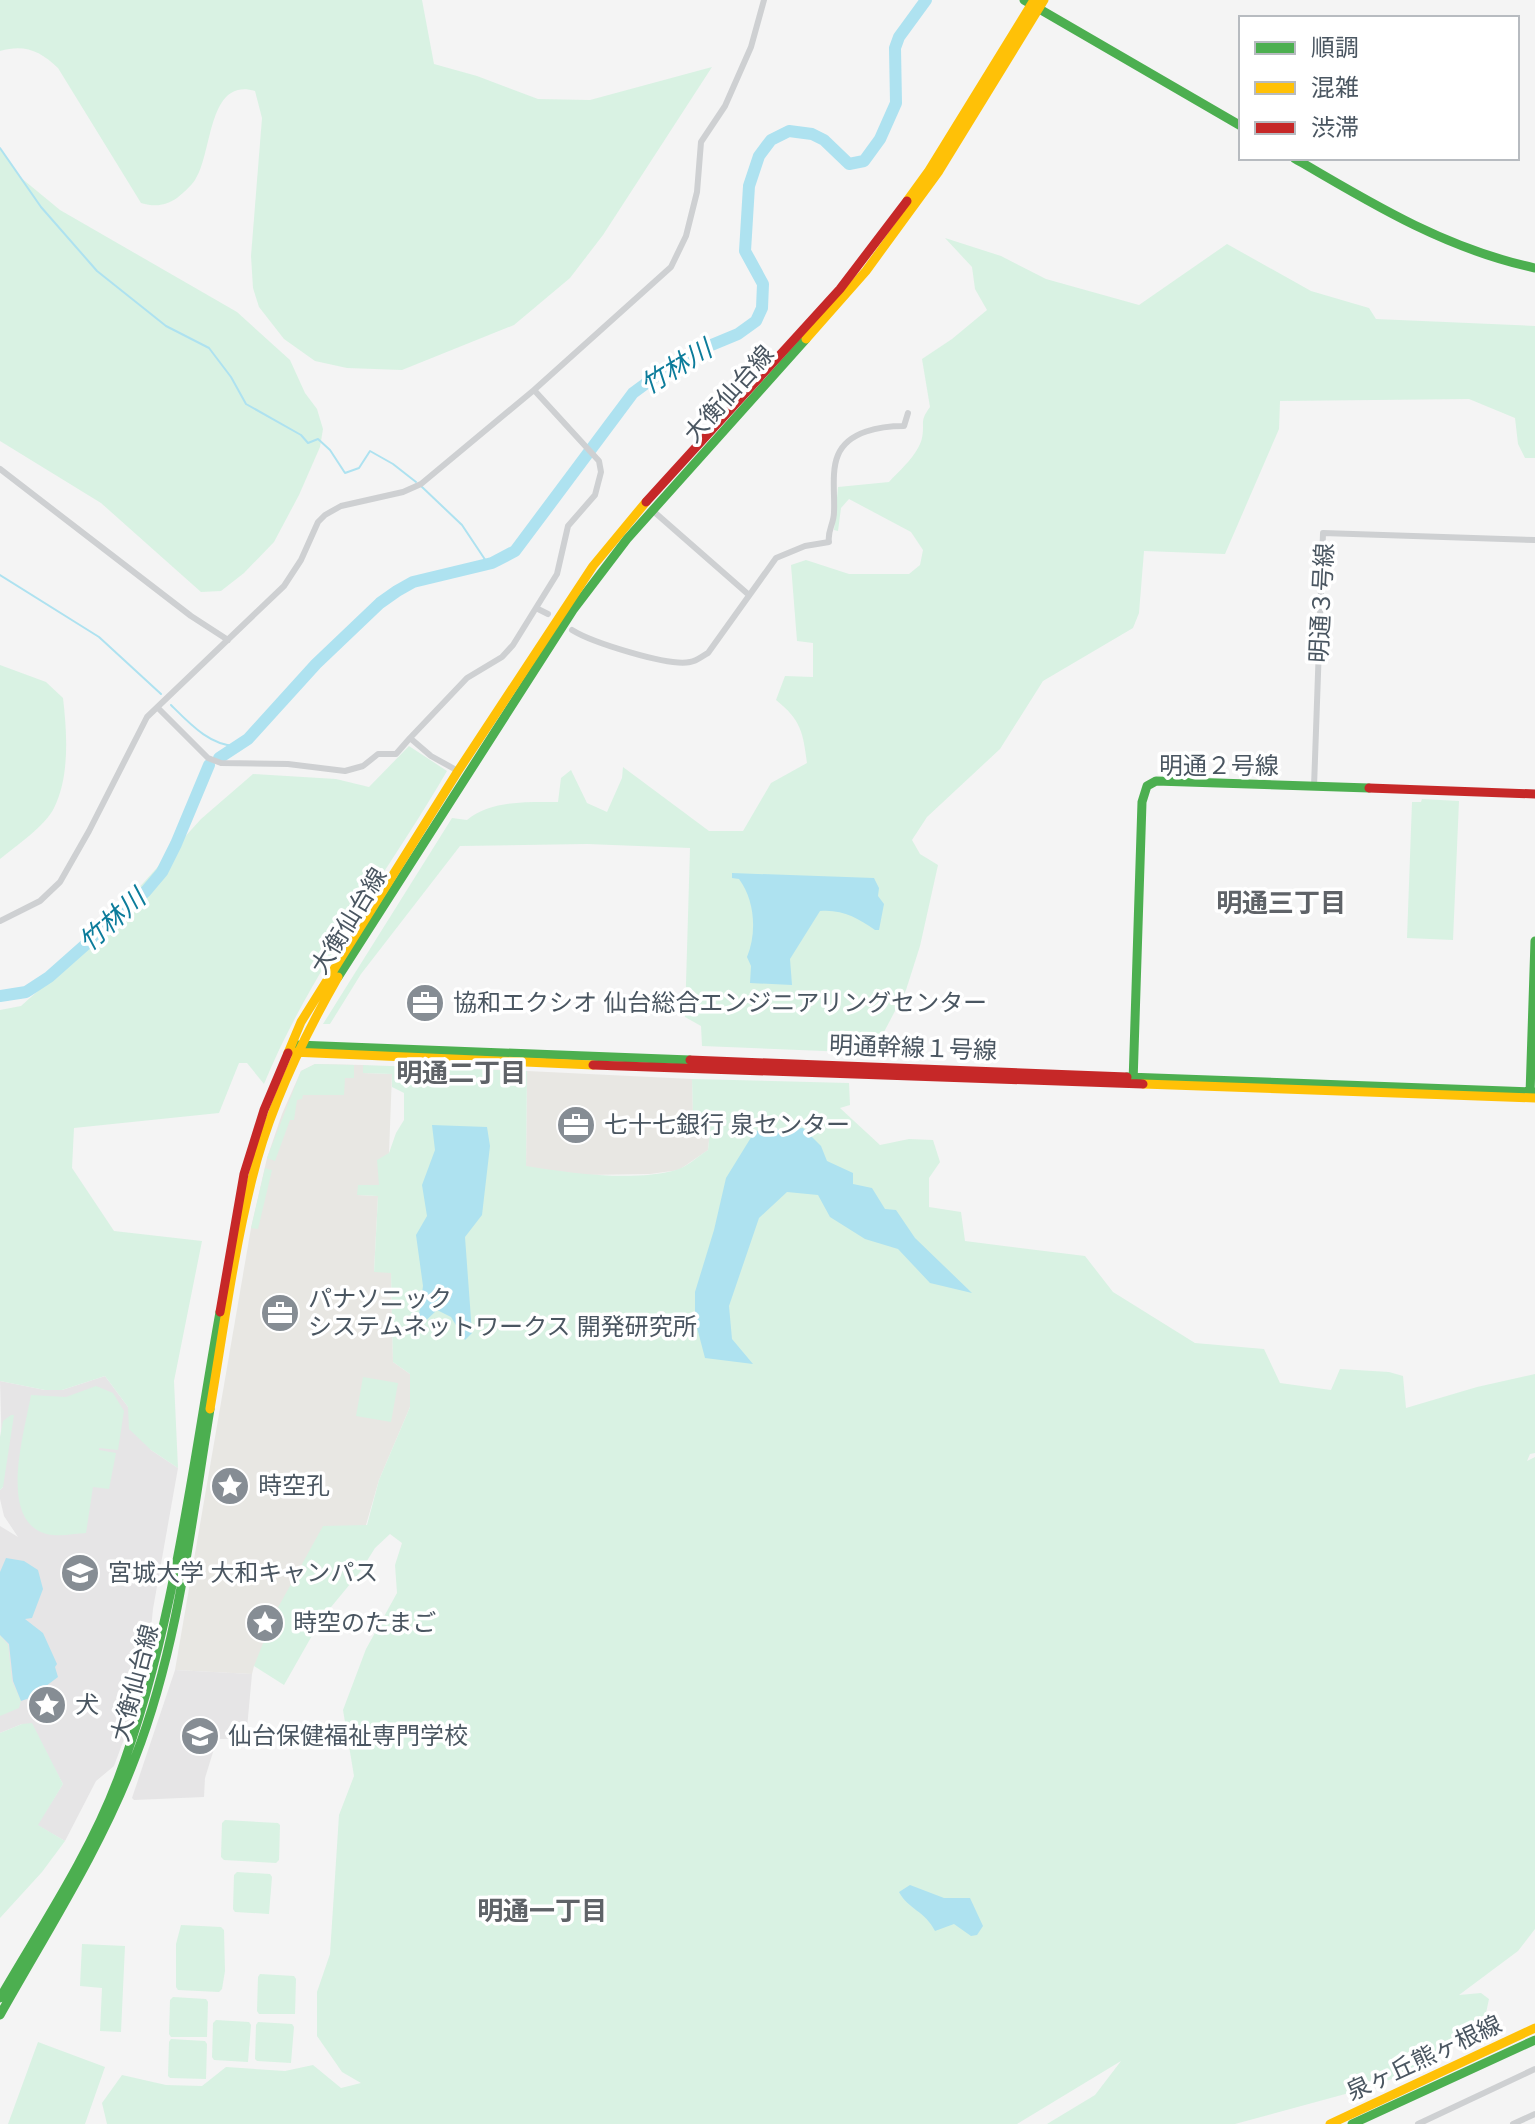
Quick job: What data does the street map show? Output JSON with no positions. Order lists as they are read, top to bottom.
{
  "streets": {
    "main road": [
      "大衡仙台線",
      "明通２号線",
      "明通幹線１号線",
      "泉ヶ丘熊ヶ根線"
    ],
    "street": ["明通３号線"]
  },
  "crossings": [
    ["大衡仙台線", "明通幹線１号線"],
    ["明通３号線", "明通２号線"],
    ["明通２号線", "明通幹線１号線"]
  ],
  "districts": ["明通三丁目", "明通二丁目", "明通一丁目"],
  "water": ["竹林川"],
  "places": {
    "office": ["協和エクシオ 仙台総合エンジニアリングセンター", "七十七銀行 泉センター", "パナソニック システムネットワークス 開発研究所"],
    "place": ["時空孔", "時空のたまご", "犬"],
    "school or university": ["宮城大学 大和キャンパス", "仙台保健福祉専門学校"]
  },
  "legend": ["順調", "混雑", "渋滞"]
}
